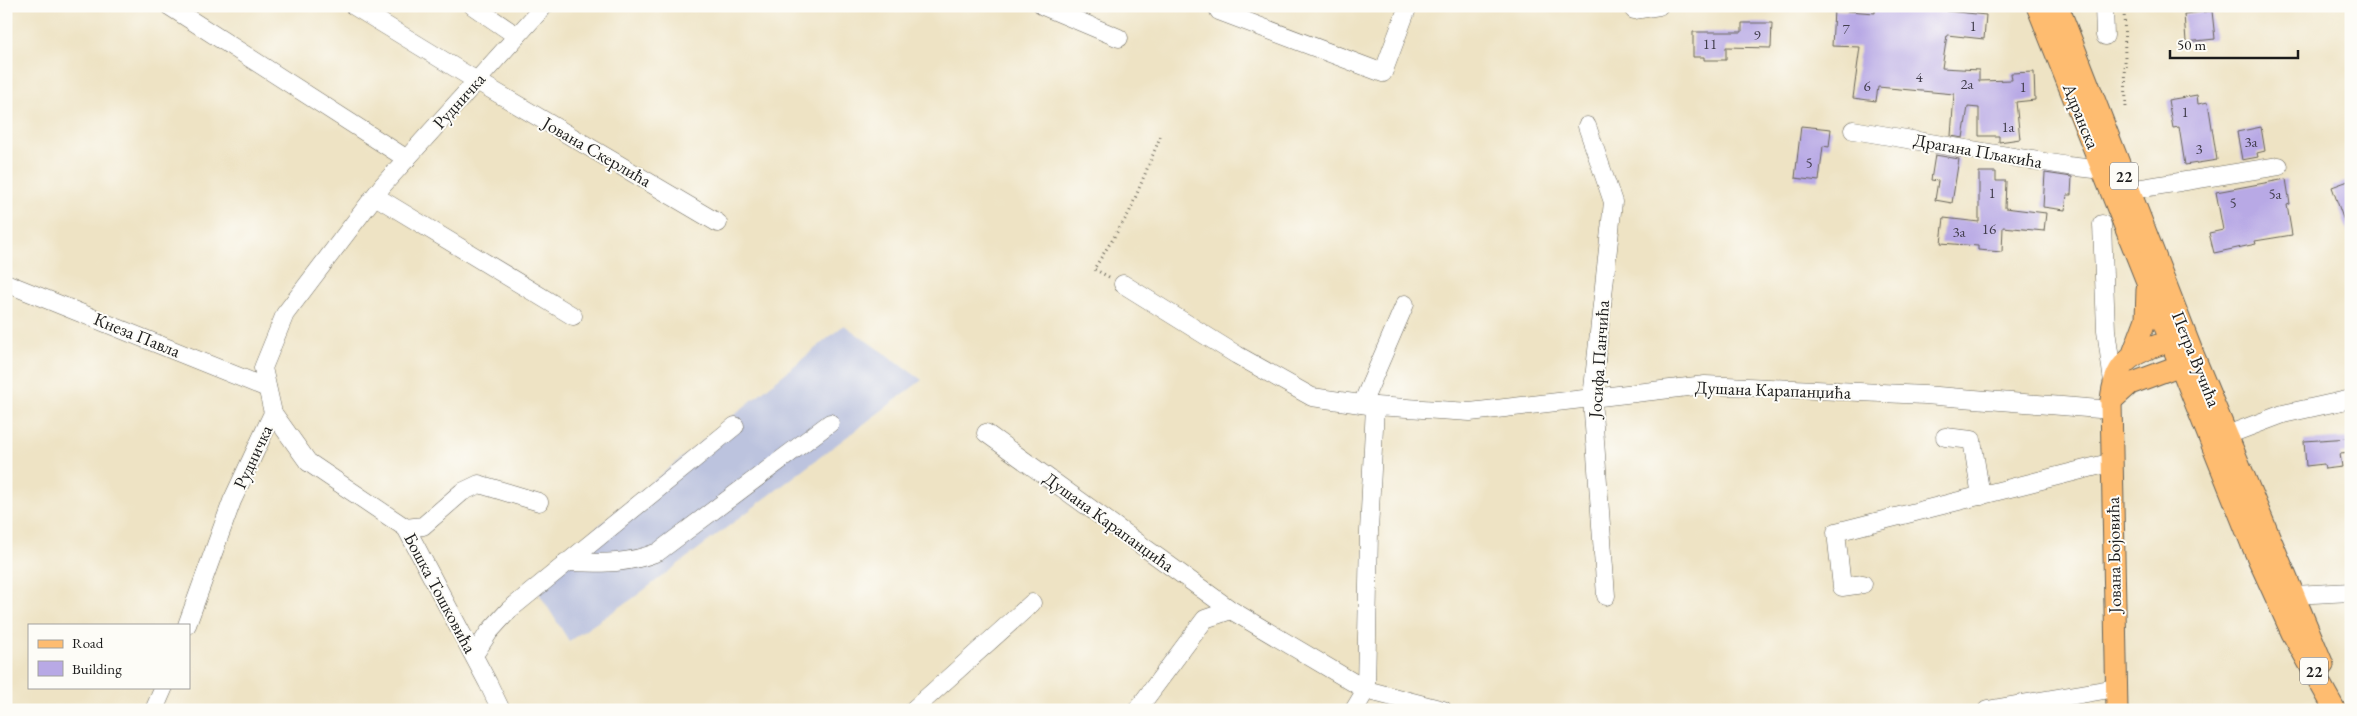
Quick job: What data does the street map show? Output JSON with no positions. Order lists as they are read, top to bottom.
{
  "streets": {
    "main road": [
      "Адранска",
      "22",
      "Петра Вучића",
      "Јована Бојовића"
    ],
    "street": [
      "Рудничка",
      "Драгана Пљакића",
      "Јована Скерлића",
      "Кнеза Павла",
      "Јосифа Панчића",
      "Душана Карапанџића",
      "Бошка Тошковића"
    ]
  },
  "crossings": [
    ["Рудничка", "Јована Скерлића"],
    ["Рудничка", "Кнеза Павла"],
    ["Рудничка", "Бошка Тошковића"],
    ["Адранска", "Драгана Пљакића"],
    ["Адранска", "Петра Вучића"],
    ["Јосифа Панчића", "Душана Карапанџића"],
    ["Душана Карапанџића", "Јована Бојовића"]
  ],
  "house_numbers": [
    "1",
    "7",
    "9",
    "11",
    "4",
    "2a",
    "6",
    "1",
    "1",
    "1a",
    "3a",
    "3",
    "5",
    "1",
    "5a",
    "5",
    "16",
    "3a"
  ],
  "legend": ["Road", "Building"],
  "scale_bar": "50 m"
}
